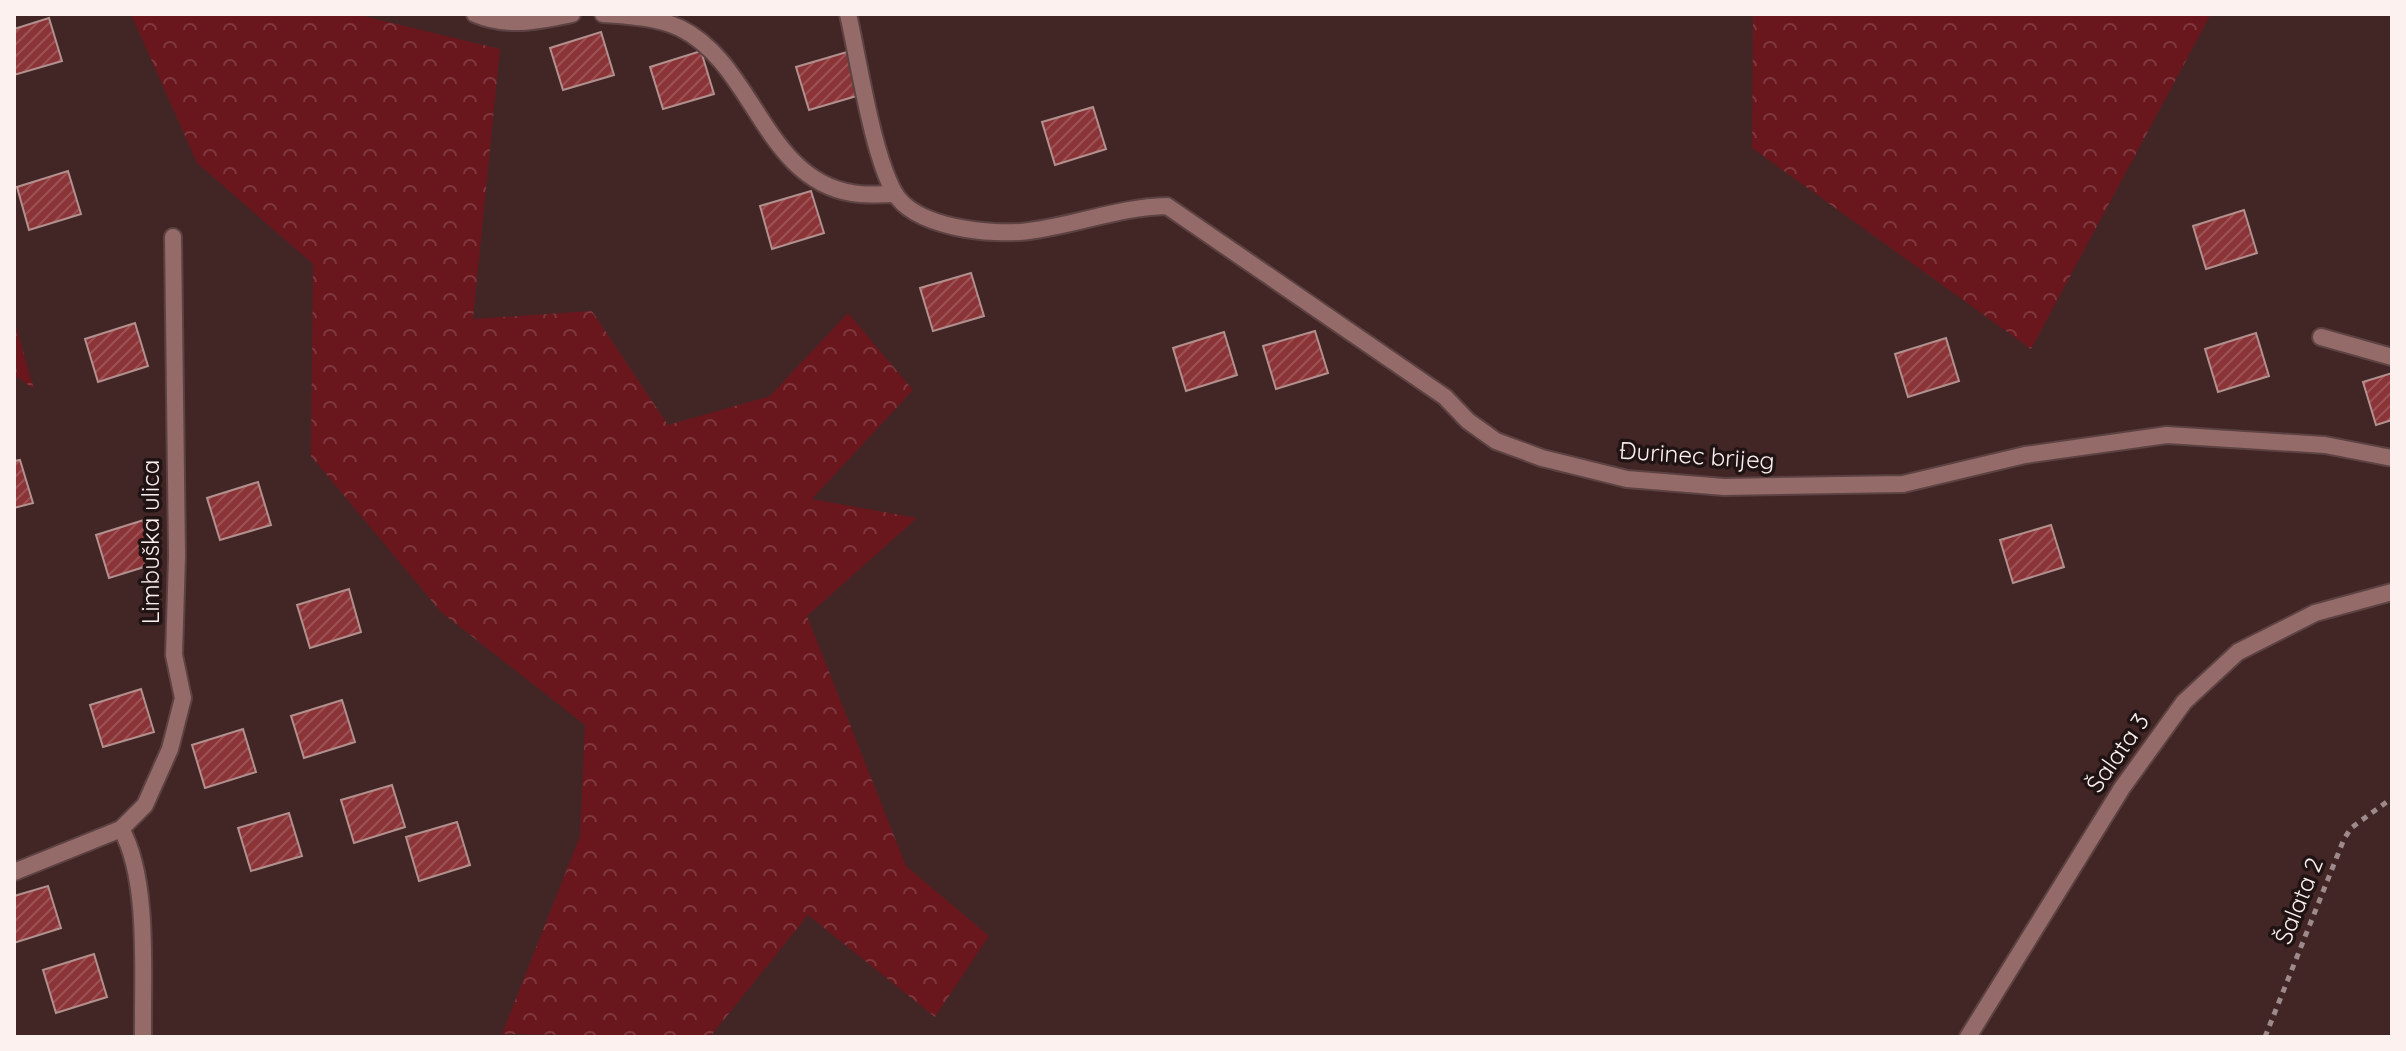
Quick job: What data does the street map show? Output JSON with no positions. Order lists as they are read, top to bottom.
{
  "streets": {
    "street": ["Đurinec brijeg", "Limbuška ulica", "Šalata 3"],
    "path": ["Šalata 2"]
  }
}
